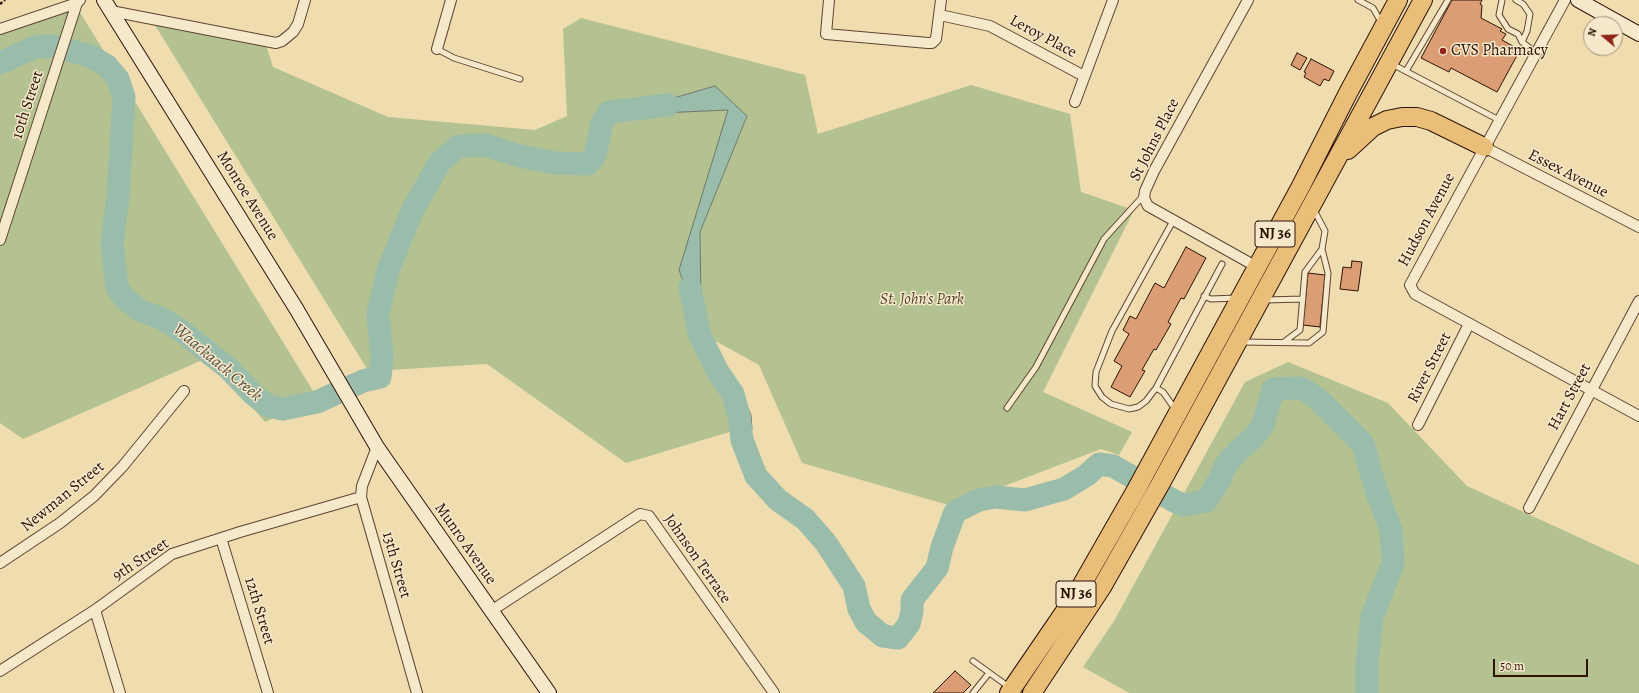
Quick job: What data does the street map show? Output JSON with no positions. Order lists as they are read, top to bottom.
{
  "streets": {
    "highway": ["NJ 36"],
    "street": [
      "Leroy Place",
      "10th Street",
      "St Johns Place",
      "Essex Avenue",
      "Monroe Avenue",
      "Hudson Avenue",
      "River Street",
      "Hart Street",
      "Newman Street",
      "Munro Avenue",
      "Johnson Terrace",
      "9th Street",
      "13th Street",
      "12th Street"
    ]
  },
  "crossings": [
    ["St Johns Place", "NJ 36"],
    ["Essex Avenue", "Hudson Avenue"],
    ["Monroe Avenue", "Munro Avenue"],
    ["Hudson Avenue", "River Street"],
    ["Hudson Avenue", "Hart Street"],
    ["Munro Avenue", "Johnson Terrace"],
    ["Munro Avenue", "13th Street"],
    ["9th Street", "13th Street"],
    ["9th Street", "12th Street"]
  ],
  "water": ["Waackaack Creek"],
  "parks": ["St. John's Park"],
  "places": ["CVS Pharmacy"],
  "scale_bar": "50 m",
  "north": "left"
}
